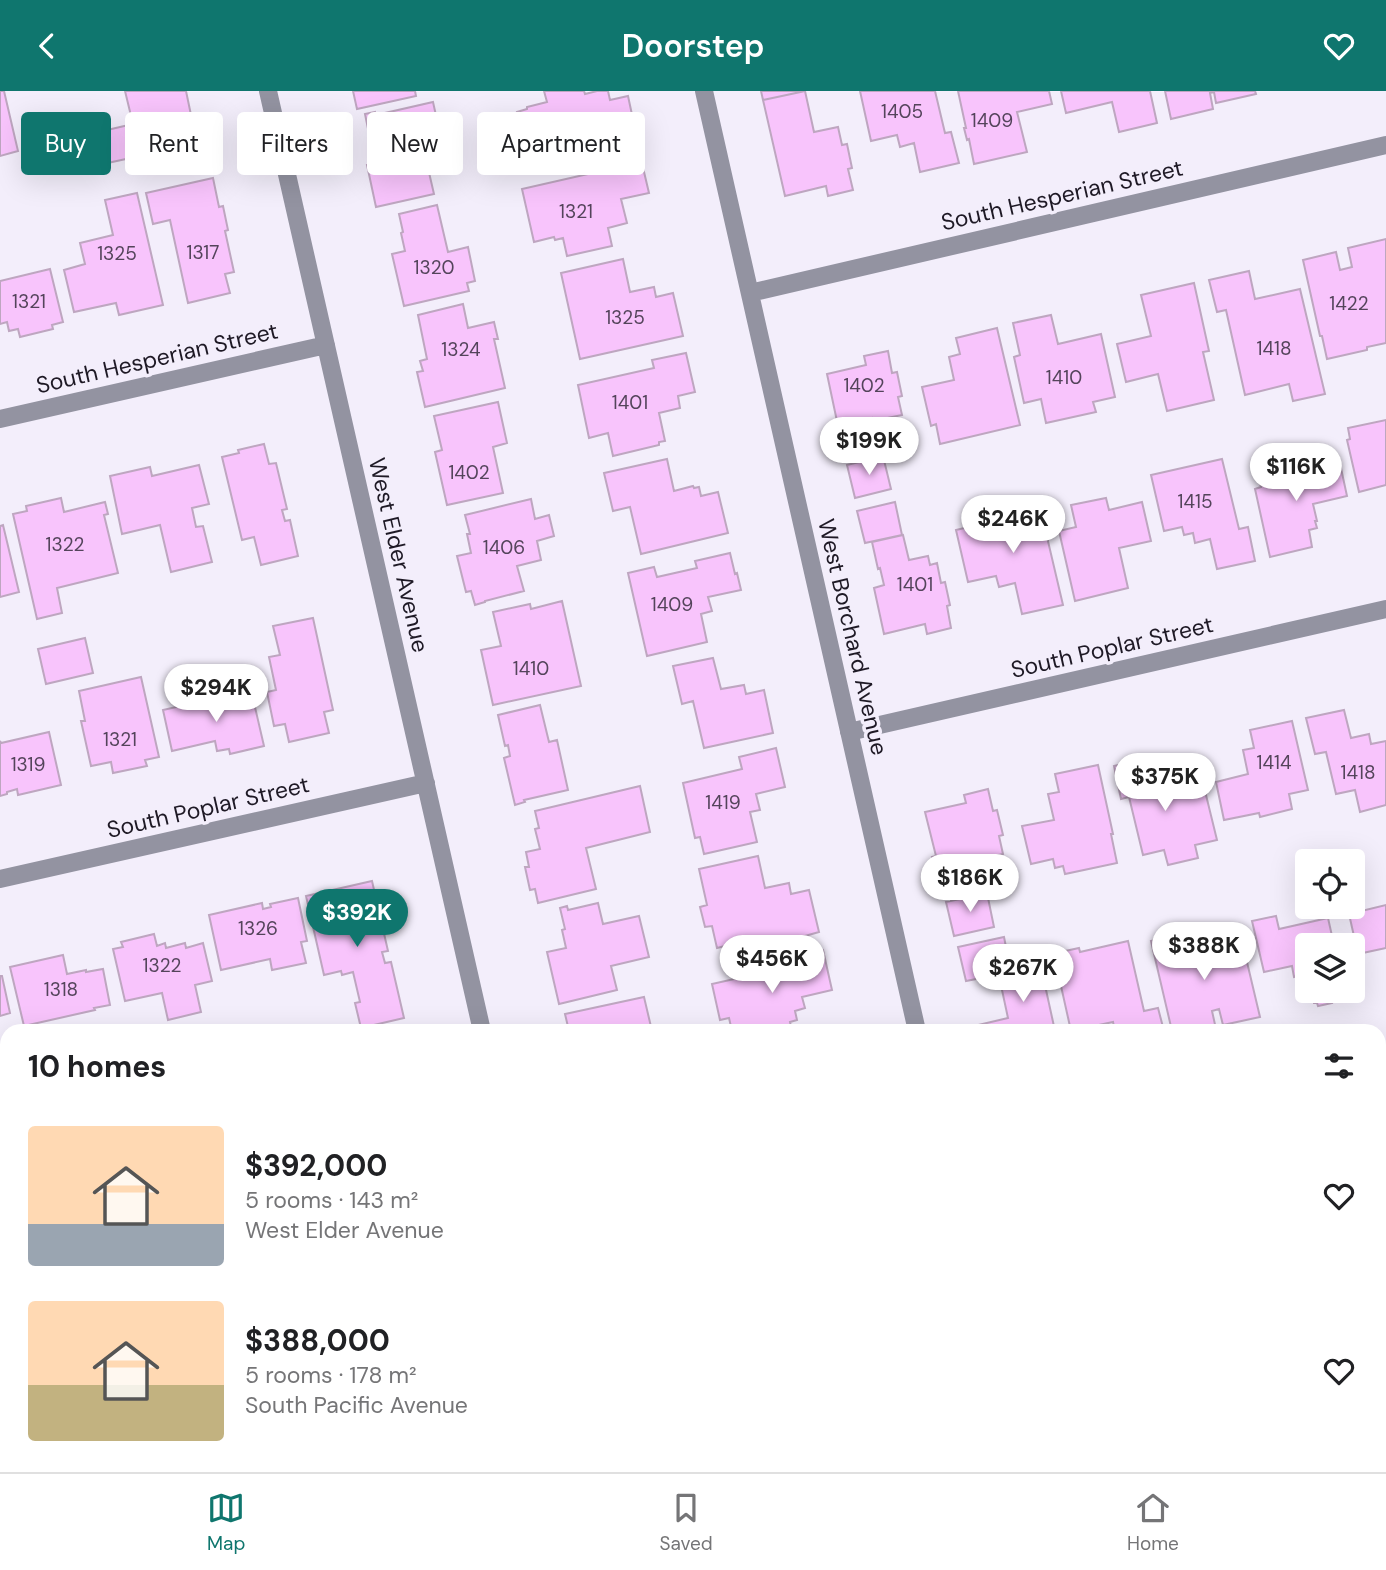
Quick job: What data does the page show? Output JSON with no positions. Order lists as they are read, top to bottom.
{
  "streets": {
    "street": [
      "South Hesperian Street",
      "West Elder Avenue",
      "West Borchard Avenue",
      "South Poplar Street"
    ]
  },
  "crossings": [
    ["South Hesperian Street", "West Elder Avenue"],
    ["South Hesperian Street", "West Borchard Avenue"],
    ["West Elder Avenue", "South Poplar Street"],
    ["West Borchard Avenue", "South Poplar Street"]
  ],
  "house_numbers": [
    "1405",
    "1409",
    "1321",
    "1317",
    "1325",
    "1320",
    "1321",
    "1422",
    "1325",
    "1418",
    "1324",
    "1410",
    "1402",
    "1401",
    "1402",
    "1415",
    "1322",
    "1406",
    "1401",
    "1409",
    "1410",
    "1321",
    "1414",
    "1319",
    "1418",
    "1419",
    "1326",
    "1322",
    "1318"
  ],
  "page": {
    "header": "Doorstep",
    "chip": [
      "Buy",
      "Rent",
      "Filters",
      "New",
      "Apartment"
    ],
    "price": [
      "$199K",
      "$116K",
      "$246K",
      "$294K",
      "$375K",
      "$186K",
      "$392K",
      "$388K",
      "$456K",
      "$267K"
    ],
    "heading": "10 homes",
    "list": [
      {
        "name": "$392,000",
        "note": "5 rooms · 143 m² · West Elder Avenue"
      },
      {
        "name": "$388,000",
        "note": "5 rooms · 178 m² · South Pacific Avenue"
      }
    ],
    "tabs": ["Map", "Saved", "Home"]
  }
}
